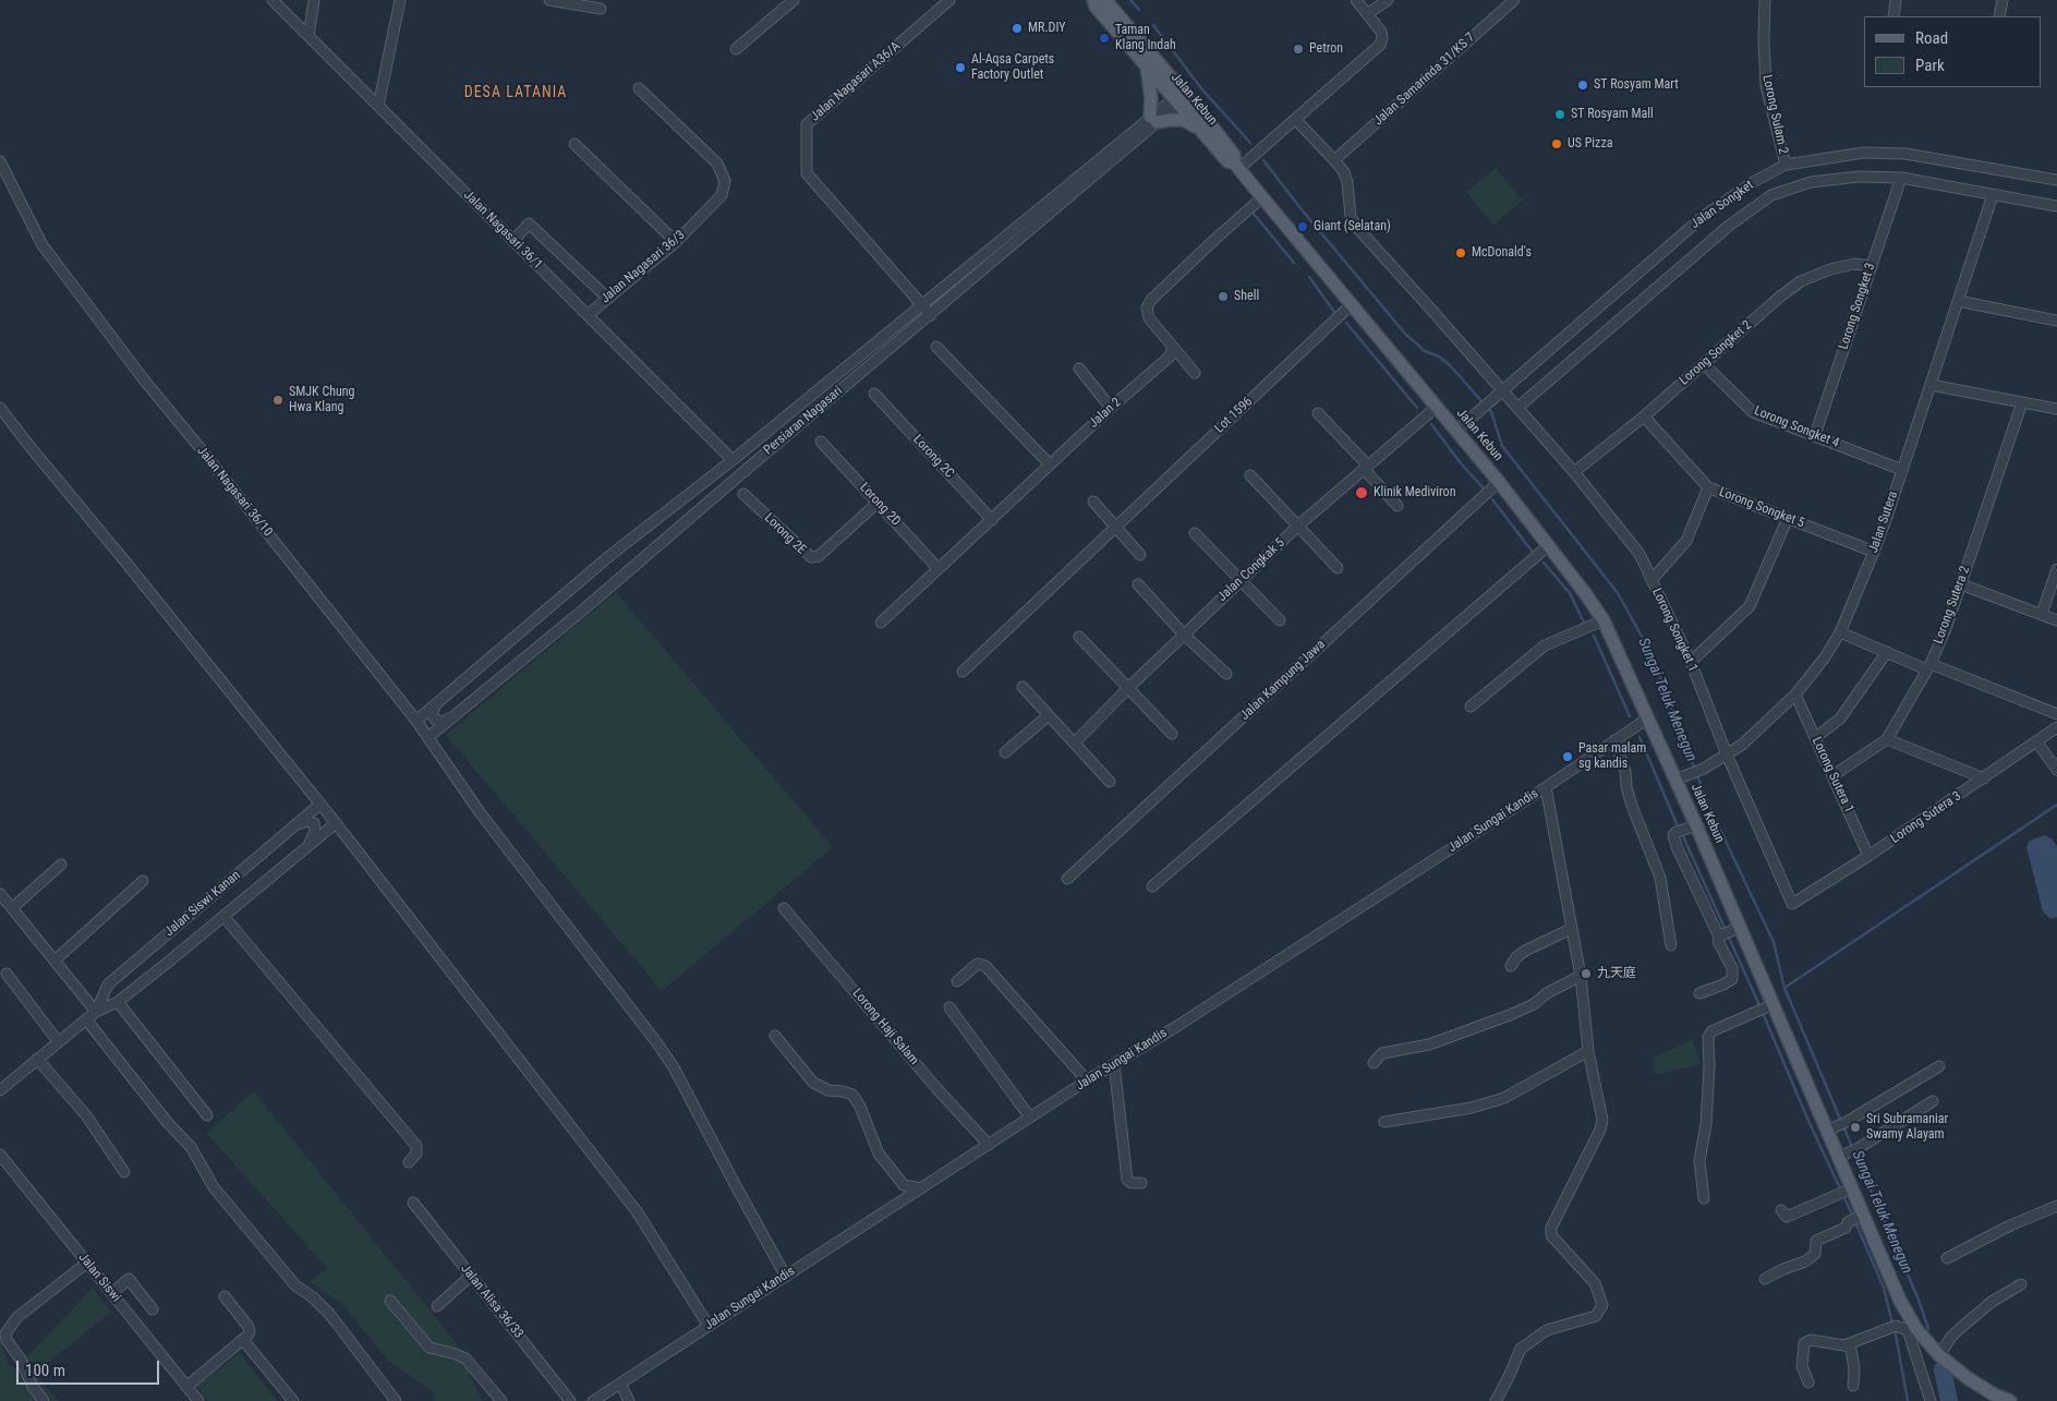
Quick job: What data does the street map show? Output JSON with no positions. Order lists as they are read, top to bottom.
{
  "streets": {
    "main road": ["Jalan Kebun"],
    "street": [
      "Jalan Samarinda 31/KS 7",
      "Jalan Nagasari A36/A",
      "Lorong Sulam 2",
      "Jalan Songket",
      "Jalan Nagasari 36/1",
      "Jalan Nagasari 36/3",
      "Lorong Songket 3",
      "Lorong Songket 2",
      "Jalan 2",
      "Lot 1596",
      "Persiaran Nagasari",
      "Lorong Songket 4",
      "Lorong 2C",
      "Jalan Nagasari 36/10",
      "Lorong 2D",
      "Lorong Songket 5",
      "Jalan Sutera",
      "Lorong 2E",
      "Jalan Congkak 5",
      "Lorong Sutera 2",
      "Lorong Songket 1",
      "Jalan Kampung Jawa",
      "Lorong Sutera 1",
      "Lorong Sutera 3",
      "Jalan Sungai Kandis",
      "Jalan Siswi Kanan",
      "Lorong Haji Salam",
      "Jalan Siswi",
      "Jalan Alisa 36/33"
    ]
  },
  "crossings": [
    ["Jalan Samarinda 31/KS 7", "Lorong Songket 1"],
    ["Jalan Nagasari A36/A", "Persiaran Nagasari"],
    ["Jalan Kebun", "Jalan Songket"],
    ["Jalan Kebun", "Lot 1596"],
    ["Jalan Kebun", "Persiaran Nagasari"],
    ["Jalan Kebun", "Jalan Sutera"],
    ["Jalan Kebun", "Jalan Congkak 5"],
    ["Jalan Kebun", "Jalan Kampung Jawa"],
    ["Jalan Kebun", "Jalan Sungai Kandis"],
    ["Lorong Sulam 2", "Jalan Songket"],
    ["Jalan Songket", "Lorong Songket 3"],
    ["Jalan Songket", "Jalan Sutera"],
    ["Jalan Songket", "Lorong Songket 1"],
    ["Jalan Nagasari 36/1", "Jalan Nagasari 36/3"],
    ["Jalan Nagasari 36/1", "Persiaran Nagasari"],
    ["Lorong Songket 3", "Lorong Songket 2"],
    ["Lorong Songket 3", "Lorong Songket 4"],
    ["Lorong Songket 2", "Lorong Songket 4"],
    ["Lorong Songket 2", "Lorong Songket 5"],
    ["Lorong Songket 2", "Lorong Songket 1"],
    ["Jalan 2", "Lorong 2C"],
    ["Jalan 2", "Lorong 2D"],
    ["Persiaran Nagasari", "Jalan Nagasari 36/10"],
    ["Lorong Songket 4", "Jalan Sutera"],
    ["Jalan Nagasari 36/10", "Jalan Sungai Kandis"],
    ["Lorong 2D", "Lorong 2E"],
    ["Lorong Songket 5", "Jalan Sutera"],
    ["Jalan Sutera", "Lorong Songket 1"],
    ["Jalan Sutera", "Lorong Sutera 1"],
    ["Lorong Sutera 2", "Lorong Sutera 1"],
    ["Lorong Songket 1", "Lorong Sutera 3"],
    ["Lorong Sutera 1", "Lorong Sutera 3"],
    ["Jalan Sungai Kandis", "Lorong Haji Salam"]
  ],
  "districts": ["DESA LATANIA"],
  "water": ["Sungai Teluk Menegun"],
  "places": [
    "MR.DIY",
    "Taman Klang Indah",
    "Petron",
    "Al-Aqsa Carpets Factory Outlet",
    "ST Rosyam Mart",
    "ST Rosyam Mall",
    "US Pizza",
    "Giant (Selatan)",
    "McDonald's",
    "Shell",
    "SMJK Chung Hwa Klang",
    "Klinik Mediviron",
    "Pasar malam sg kandis",
    "九天庭",
    "Sri Subramaniar Swamy Alayam"
  ],
  "legend": ["Road", "Park"],
  "scale_bar": "100 m"
}
